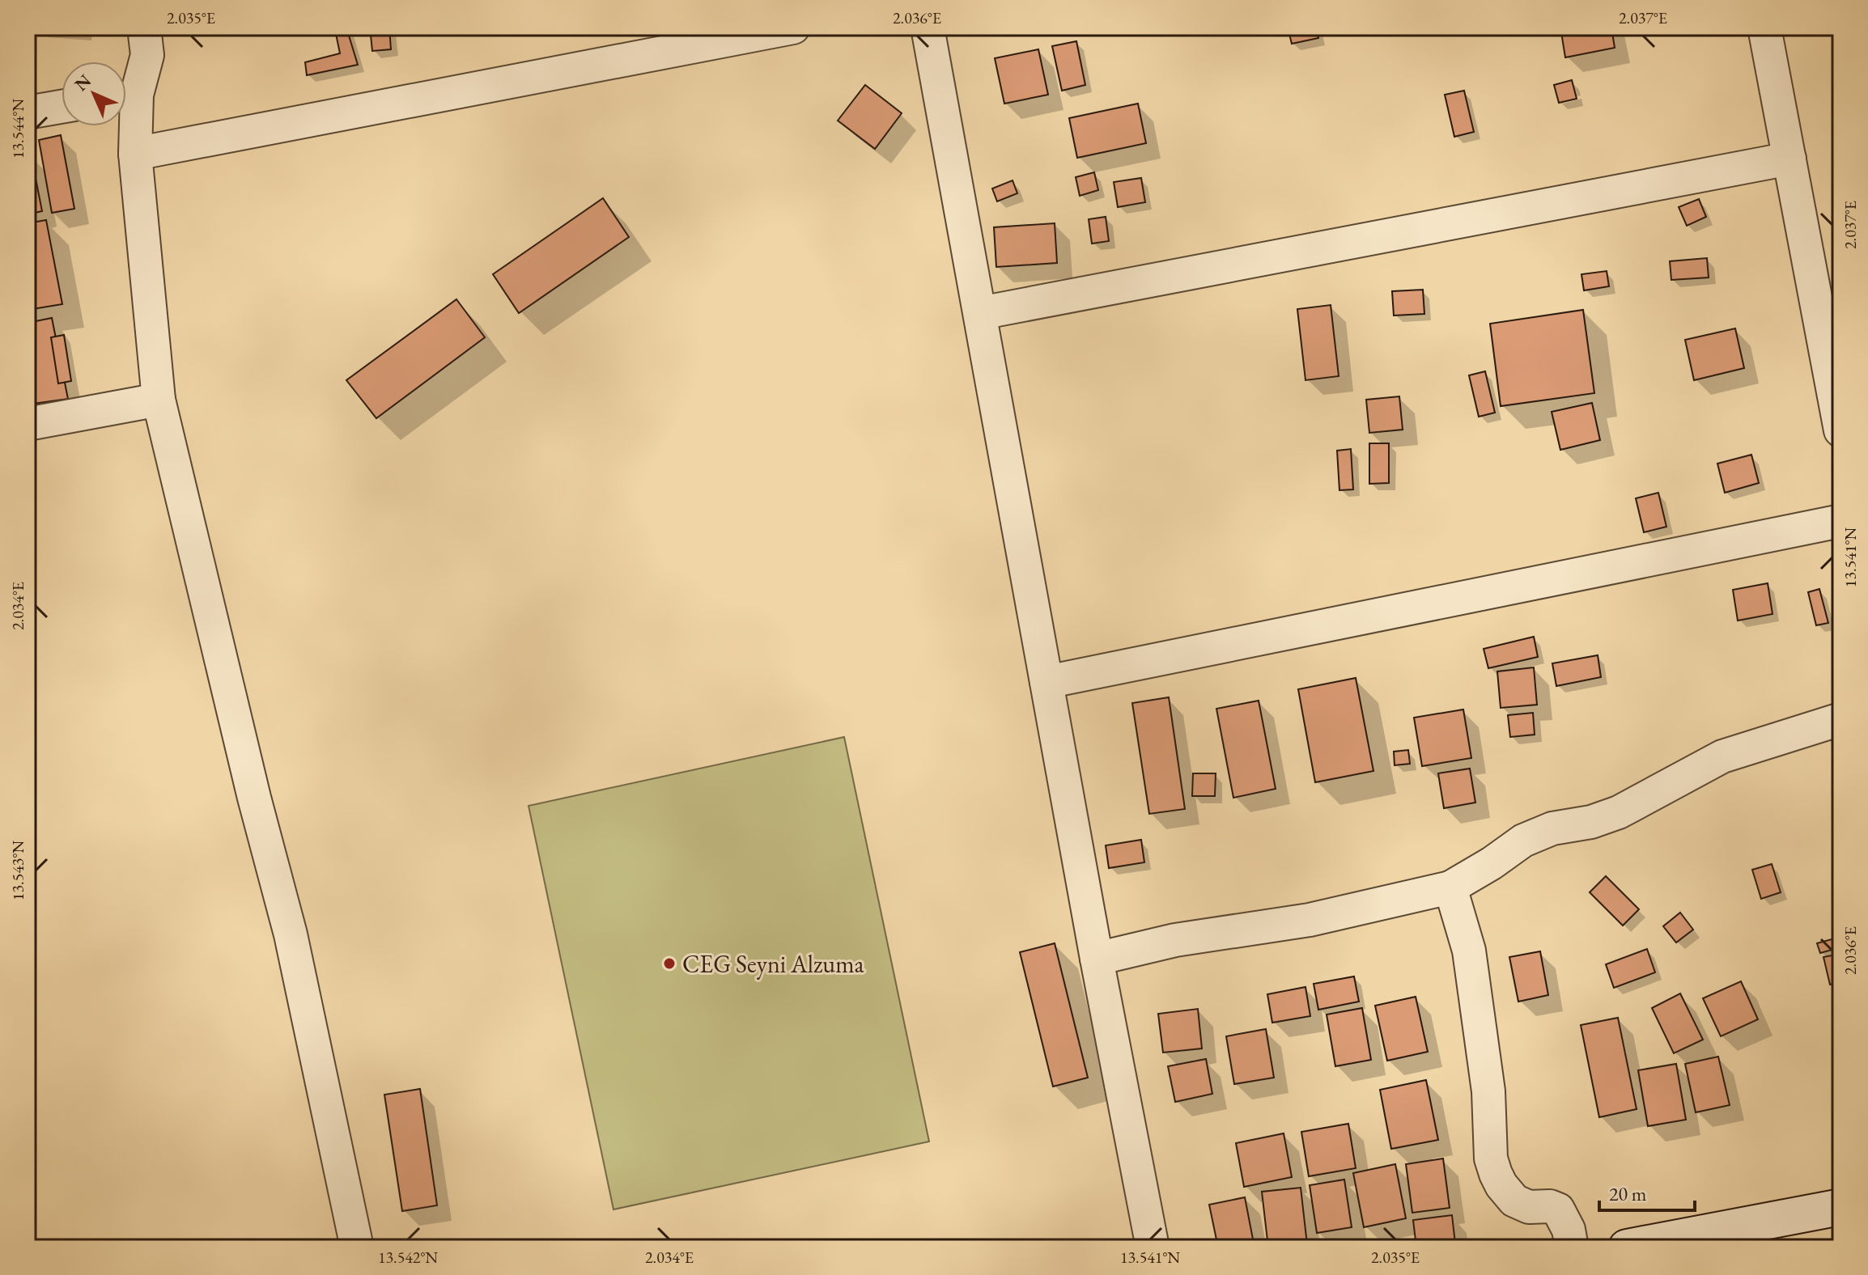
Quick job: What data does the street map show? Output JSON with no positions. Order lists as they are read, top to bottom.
{
  "places": ["CEG Seyni Alzuma"],
  "scale_bar": "20 m",
  "north": "top left",
  "coordinates": [
    "2.035°E",
    "2.036°E",
    "2.037°E",
    "13.544°N",
    "13.541°N",
    "2.034°E",
    "13.543°N",
    "13.542°N"
  ]
}
